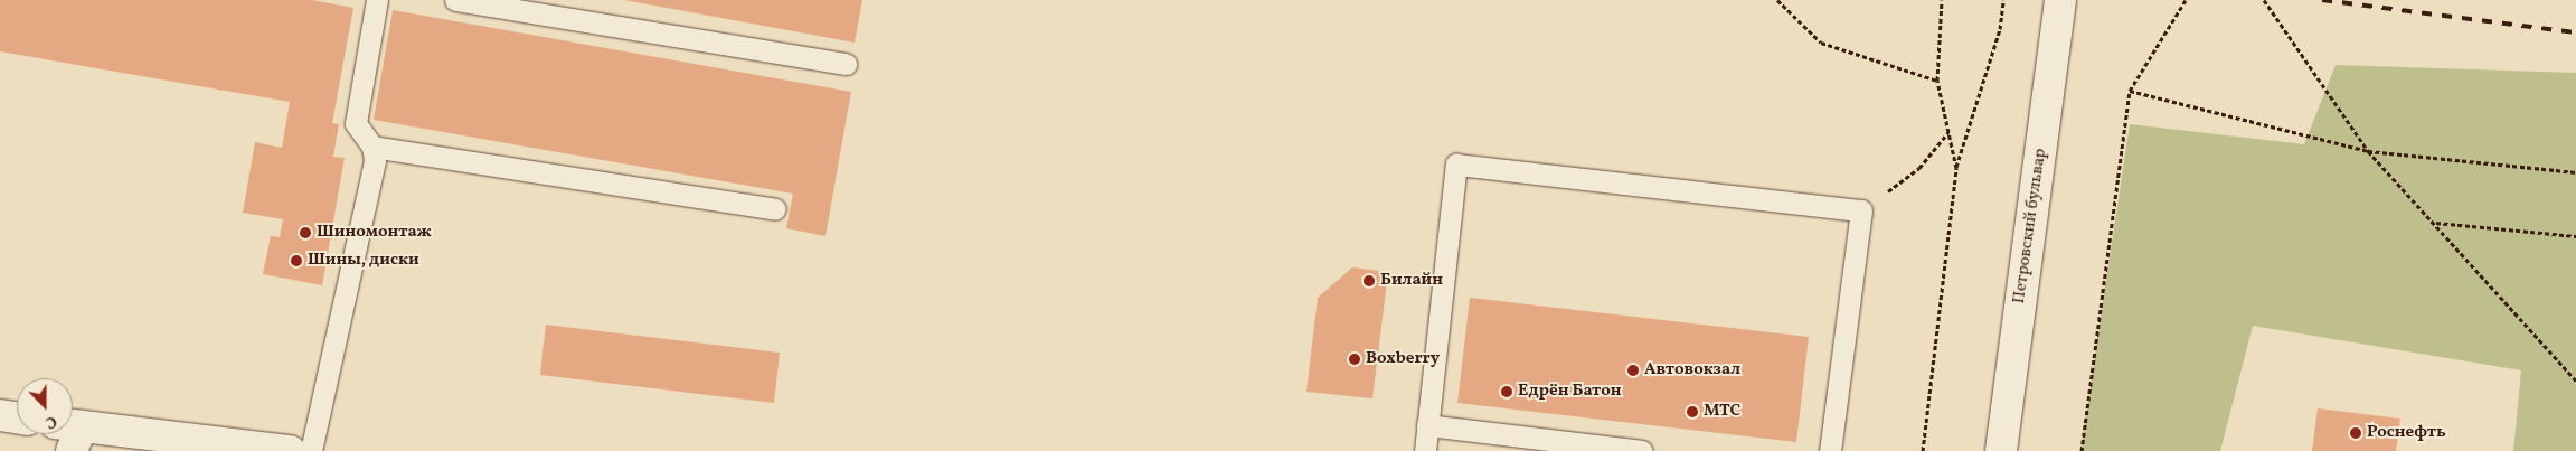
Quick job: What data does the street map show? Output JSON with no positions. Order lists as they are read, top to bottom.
{
  "streets": {
    "street": ["Петровский бульвар"]
  },
  "places": [
    "Шиномонтаж",
    "Шины, диски",
    "Билайн",
    "Boxberry",
    "Автовокзал",
    "Едрён Батон",
    "МТС",
    "Роснефть"
  ],
  "north": "bottom"
}
